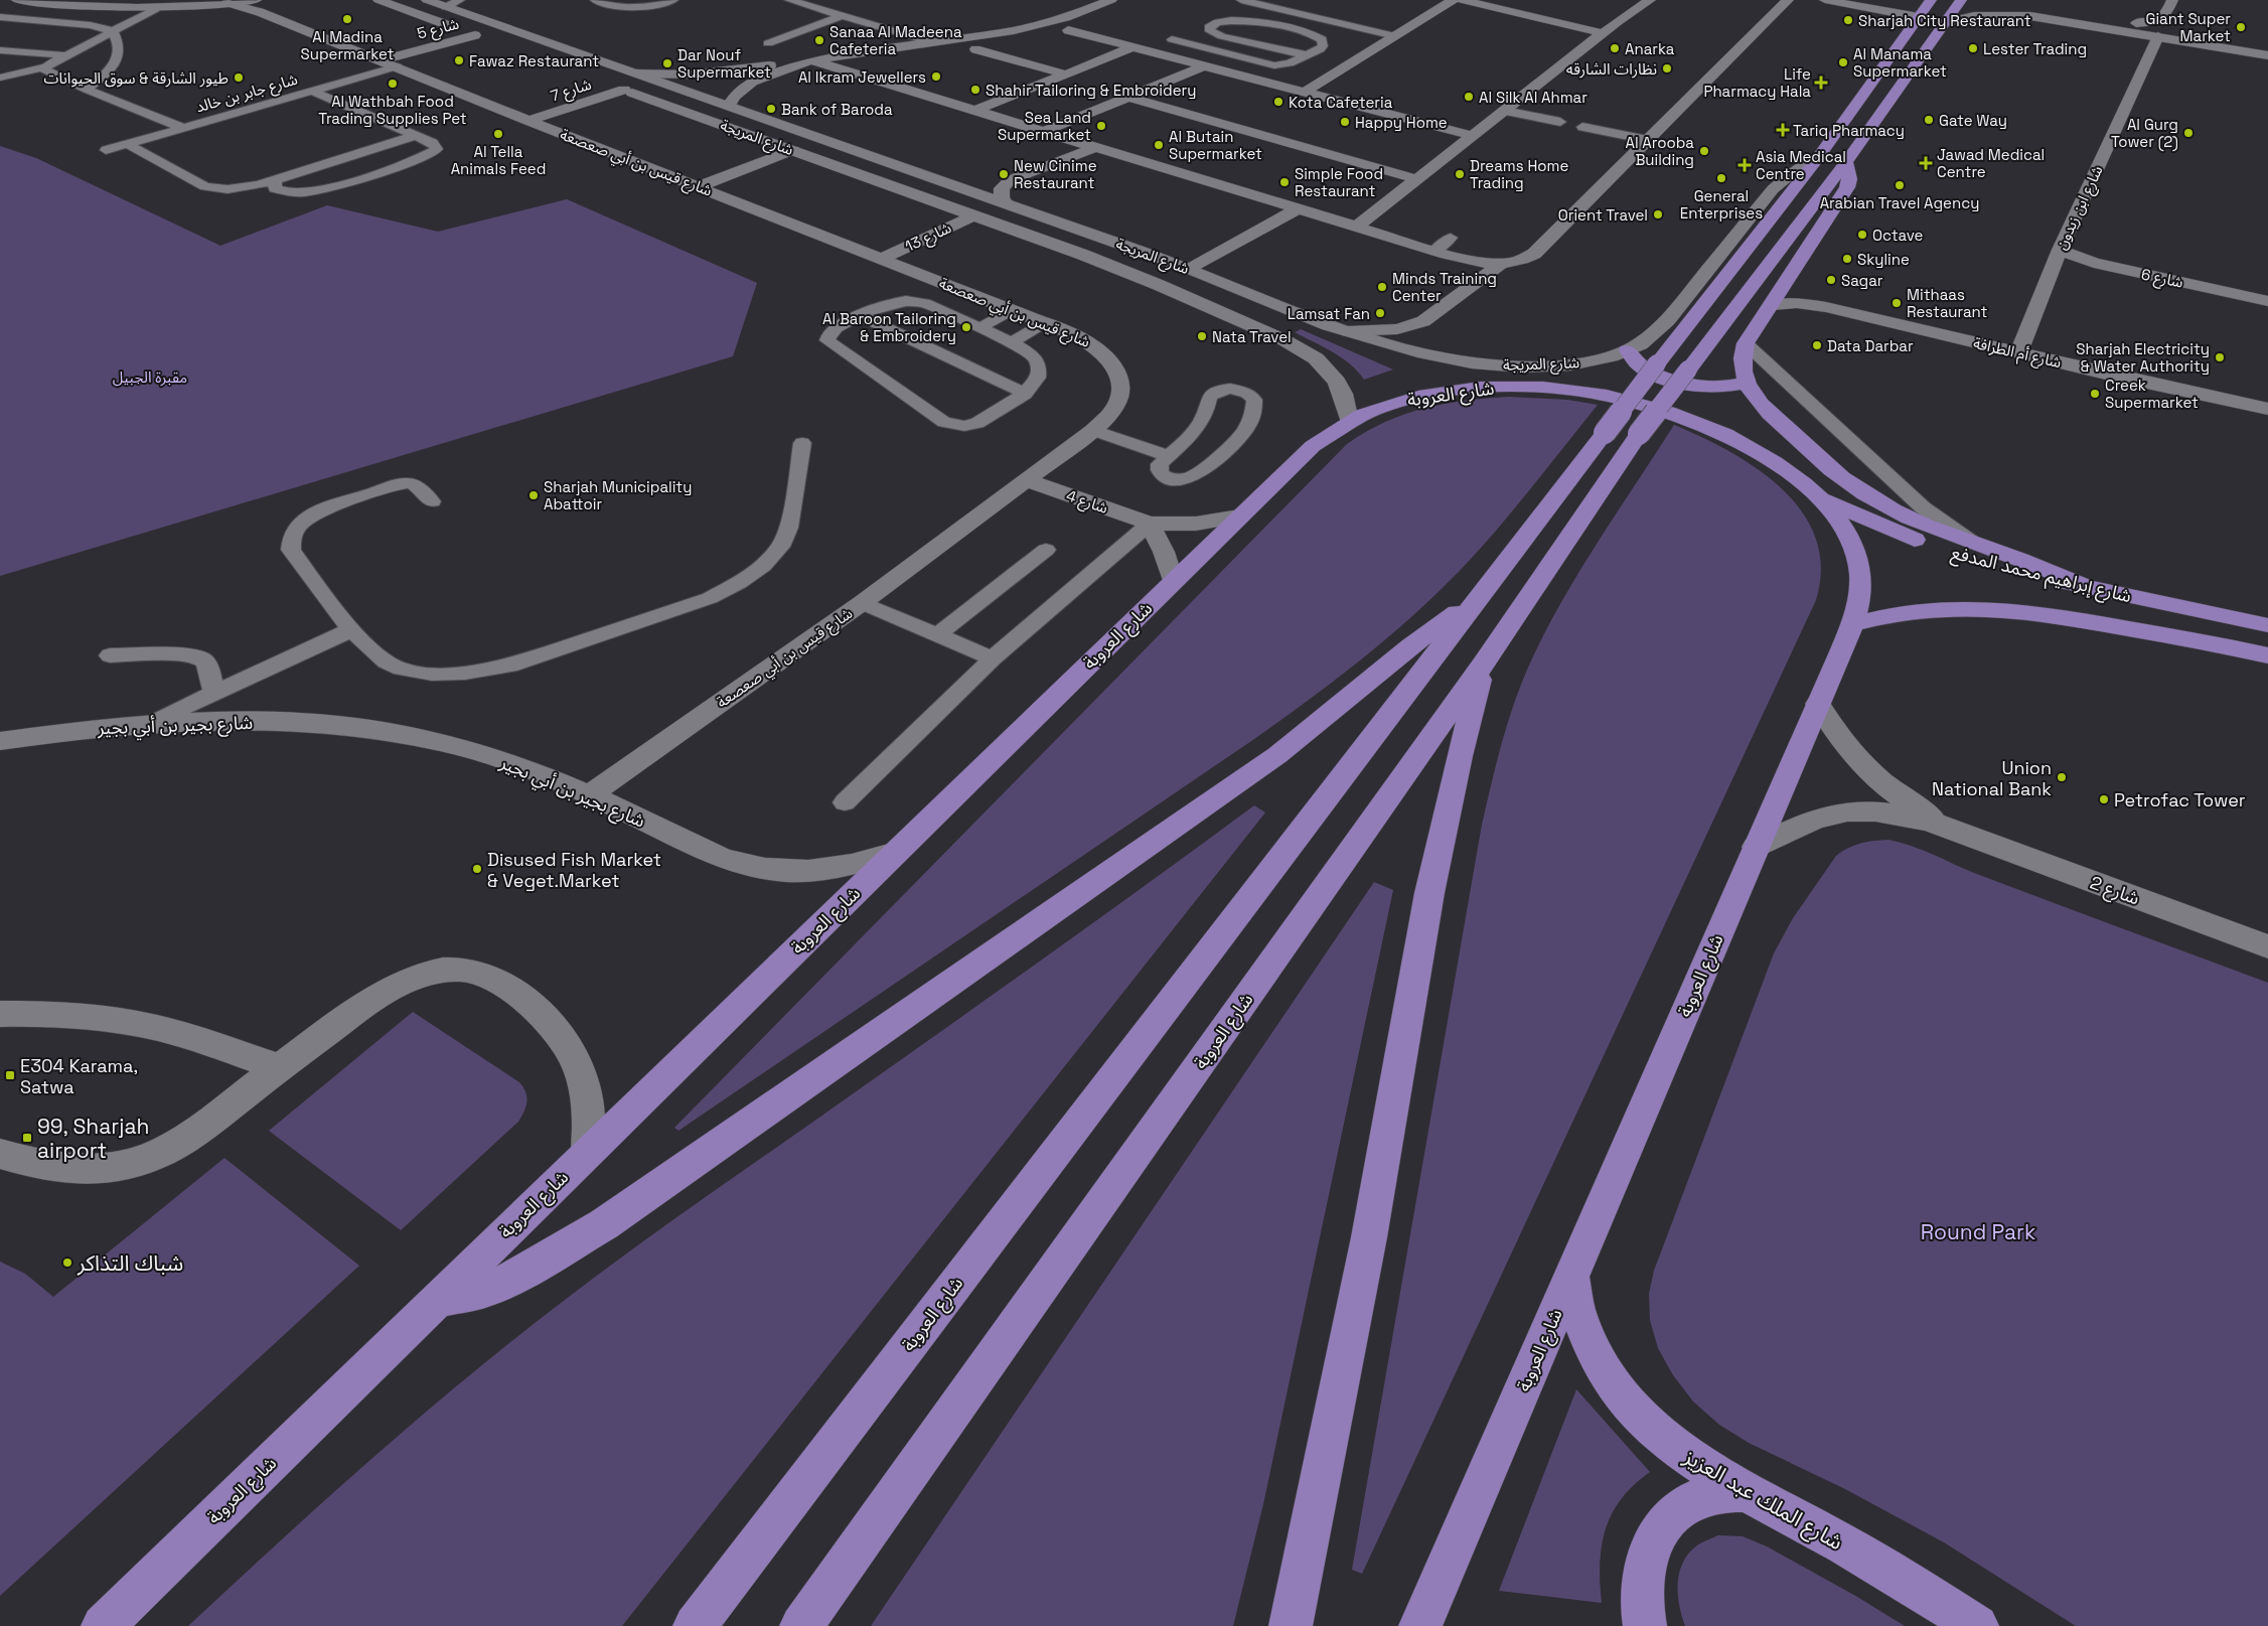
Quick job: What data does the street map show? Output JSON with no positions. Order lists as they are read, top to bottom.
{
  "streets": {
    "main road": ["شارع العروبة", "شارع إبراهيم محمد المدفع", "شارع الملك عبد العزيز"],
    "street": [
      "شارع 5",
      "شارع 7",
      "شارع المريجة",
      "شارع قيس بن أبي صعصعة",
      "شارع ابن زيدون",
      "شارع 13",
      "شارع 6",
      "شارع أم الطرافة",
      "شارع 4",
      "شارع بجير بن أبي بجير",
      "شارع 2"
    ],
    "lane": ["شارع جابر بن خالد"]
  },
  "crossings": [
    ["شارع 5", "شارع قيس بن أبي صعصعة"],
    ["شارع 7", "شارع المريجة"],
    ["شارع 7", "شارع قيس بن أبي صعصعة"],
    ["شارع جابر بن خالد", "شارع قيس بن أبي صعصعة"],
    ["شارع المريجة", "شارع 13"],
    ["شارع المريجة", "شارع العروبة"],
    ["شارع قيس بن أبي صعصعة", "شارع 13"],
    ["شارع قيس بن أبي صعصعة", "شارع 4"],
    ["شارع قيس بن أبي صعصعة", "شارع بجير بن أبي بجير"],
    ["شارع ابن زيدون", "شارع 6"],
    ["شارع ابن زيدون", "شارع أم الطرافة"],
    ["شارع العروبة", "شارع 4"],
    ["شارع العروبة", "شارع إبراهيم محمد المدفع"],
    ["شارع العروبة", "شارع بجير بن أبي بجير"],
    ["شارع العروبة", "شارع 2"],
    ["شارع العروبة", "شارع الملك عبد العزيز"]
  ],
  "parks": ["مقبرة الجبيل", "Round Park"],
  "places": {
    "other": [
      "Al Madina Supermarket",
      "Sharjah City Restaurant",
      "Giant Super Market",
      "Sanaa Al Madeena Cafeteria",
      "Anarka",
      "Lester Trading",
      "Fawaz Restaurant",
      "Al Manama Supermarket",
      "Dar Nouf Supermarket",
      "نظارات الشارقه",
      "Al Ikram Jewellers",
      "طيور الشارقة & سوق الحيوانات",
      "Al Wathbah Food Trading Supplies Pet",
      "Shahir Tailoring & Embroidery",
      "Al Silk Al Ahmar",
      "Kota Cafeteria",
      "Bank of Baroda",
      "Gate Way",
      "Happy Home",
      "Sea Land Supermarket",
      "Al Gurg Tower (2)",
      "Al Tella Animals Feed",
      "Al Butain Supermarket",
      "Al Arooba Building",
      "New Cinime Restaurant",
      "Dreams Home Trading",
      "General Enterprises",
      "Simple Food Restaurant",
      "Arabian Travel Agency",
      "Orient Travel",
      "Octave",
      "Skyline",
      "Sagar",
      "Minds Training Center",
      "Mithaas Restaurant",
      "Lamsat Fan",
      "Al Baroon Tailoring & Embroidery",
      "Nata Travel",
      "Data Darbar",
      "Sharjah Electricity & Water Authority",
      "Creek Supermarket",
      "Sharjah Municipality Abattoir",
      "Union National Bank",
      "Petrofac Tower",
      "Disused Fish Market & Veget.Market",
      "شباك التذاكر"
    ],
    "health": [
      "Life Pharmacy Hala",
      "Tariq Pharmacy",
      "Jawad Medical Centre",
      "Asia Medical Centre"
    ],
    "transit": ["E304 Karama, Satwa", "99, Sharjah airport"]
  }
}
